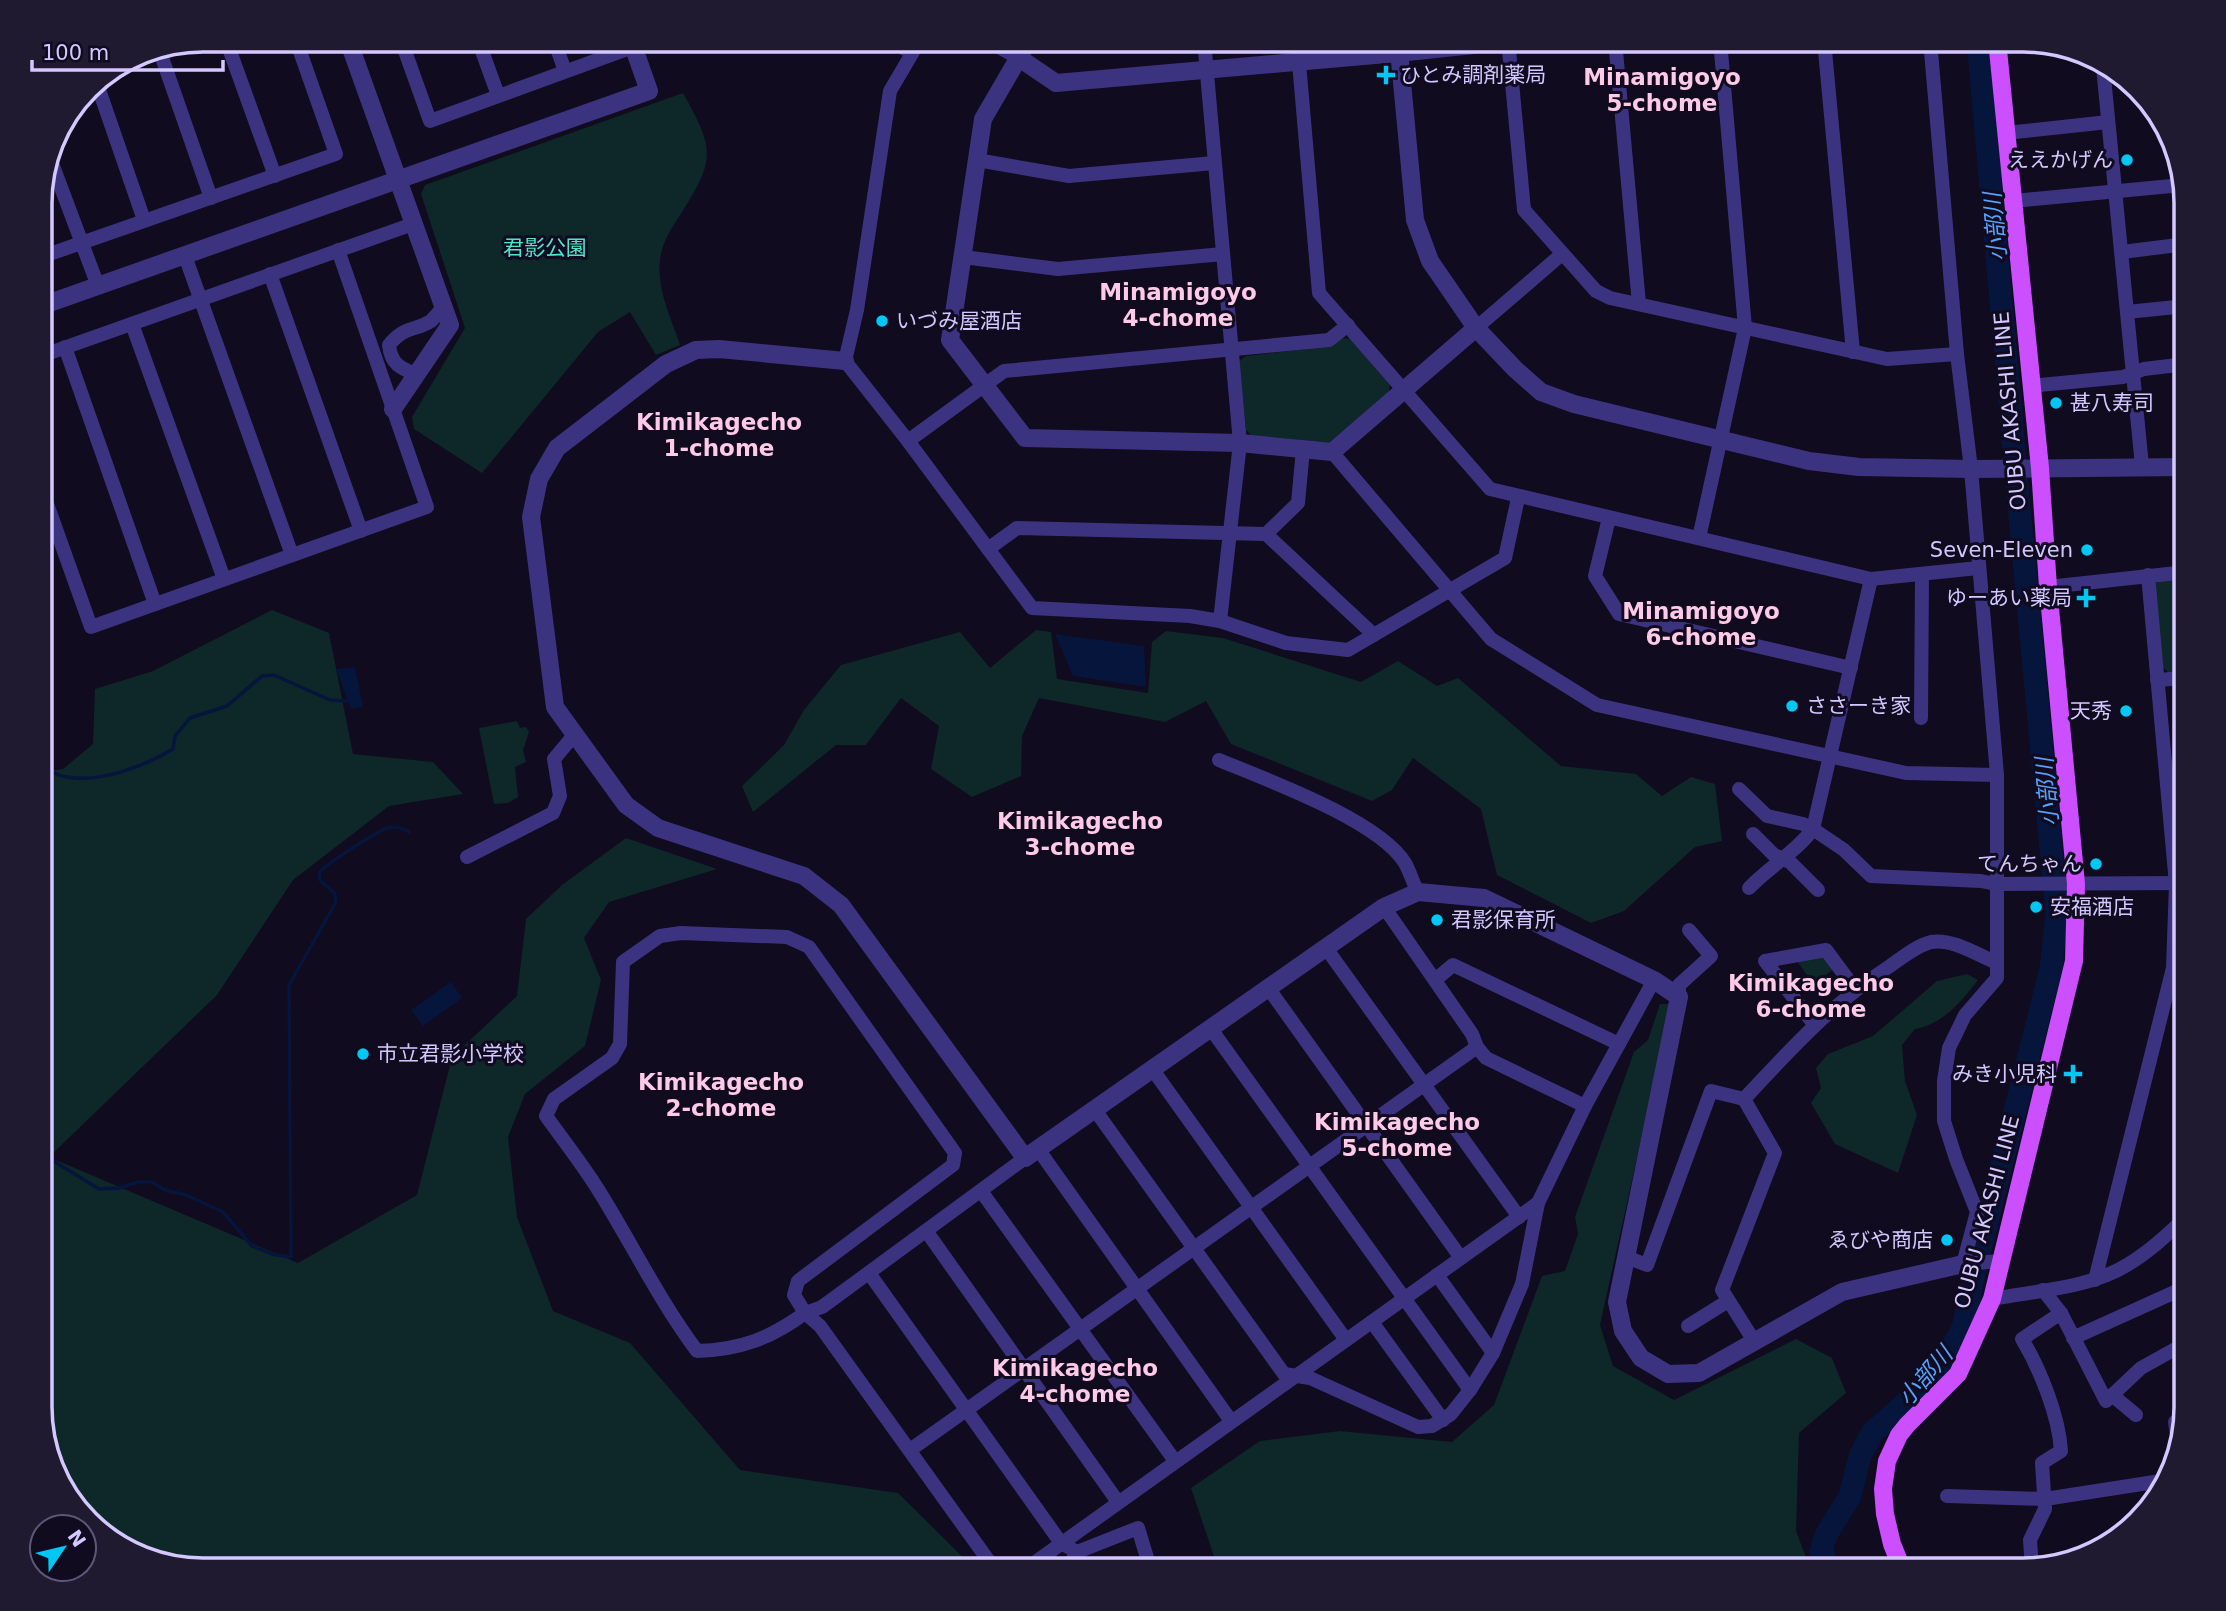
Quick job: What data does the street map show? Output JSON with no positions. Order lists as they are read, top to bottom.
{
  "streets": {
    "main road": ["OUBU AKASHI LINE"]
  },
  "districts": [
    "Minamigoyo 5-chome",
    "Minamigoyo 4-chome",
    "Kimikagecho 1-chome",
    "Minamigoyo 6-chome",
    "Kimikagecho 3-chome",
    "Kimikagecho 6-chome",
    "Kimikagecho 2-chome",
    "Kimikagecho 5-chome",
    "Kimikagecho 4-chome"
  ],
  "water": ["小部川"],
  "parks": ["君影公園"],
  "places": {
    "health": ["ひとみ調剤薬局", "ゆーあい薬局", "みき小児科"],
    "other": [
      "ええかげん",
      "いづみ屋酒店",
      "甚八寿司",
      "Seven-Eleven",
      "ささーき家",
      "天秀",
      "てんちゃん",
      "安福酒店",
      "君影保育所",
      "市立君影小学校",
      "ゑびや商店"
    ]
  },
  "scale_bar": "100 m",
  "north": "top right"
}
